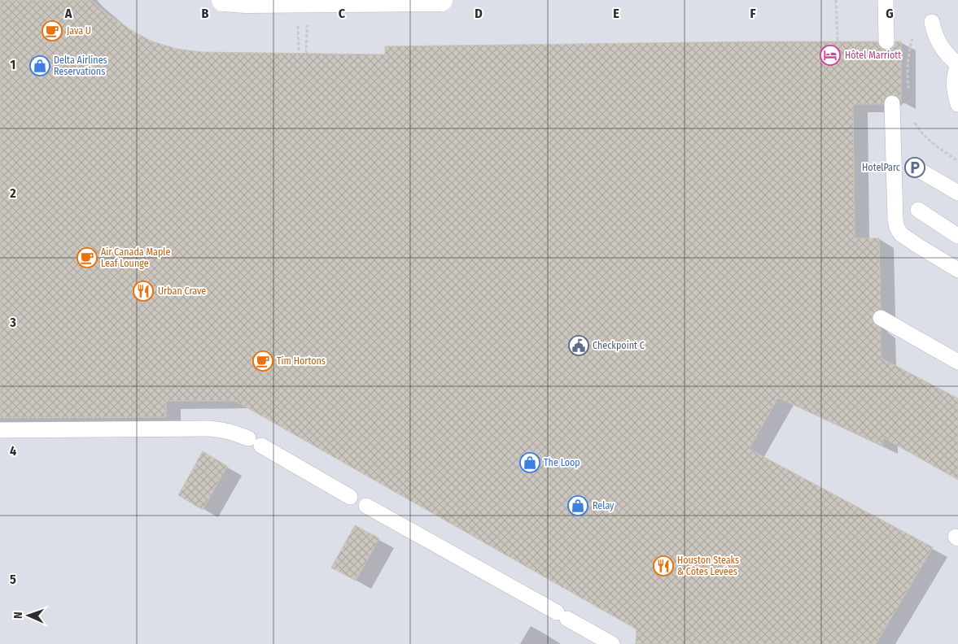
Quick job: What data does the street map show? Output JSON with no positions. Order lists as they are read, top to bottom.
{
  "places": {
    "cafe": ["Java U", "Air Canada Maple Leaf Lounge", "Tim Hortons"],
    "hotel": ["Hôtel Marriott"],
    "shop": ["Delta Airlines Reservations", "The Loop", "Relay"],
    "parking": ["HotelParc"],
    "restaurant": ["Urban Crave", "Houston Steaks & Côtes Levées"],
    "public building": ["Checkpoint C"]
  },
  "north": "left",
  "grid": {
    "columns": [
      "A",
      "B",
      "C",
      "D",
      "E",
      "F",
      "G"
    ],
    "rows": [
      "1",
      "2",
      "3",
      "4",
      "5"
    ]
  }
}
